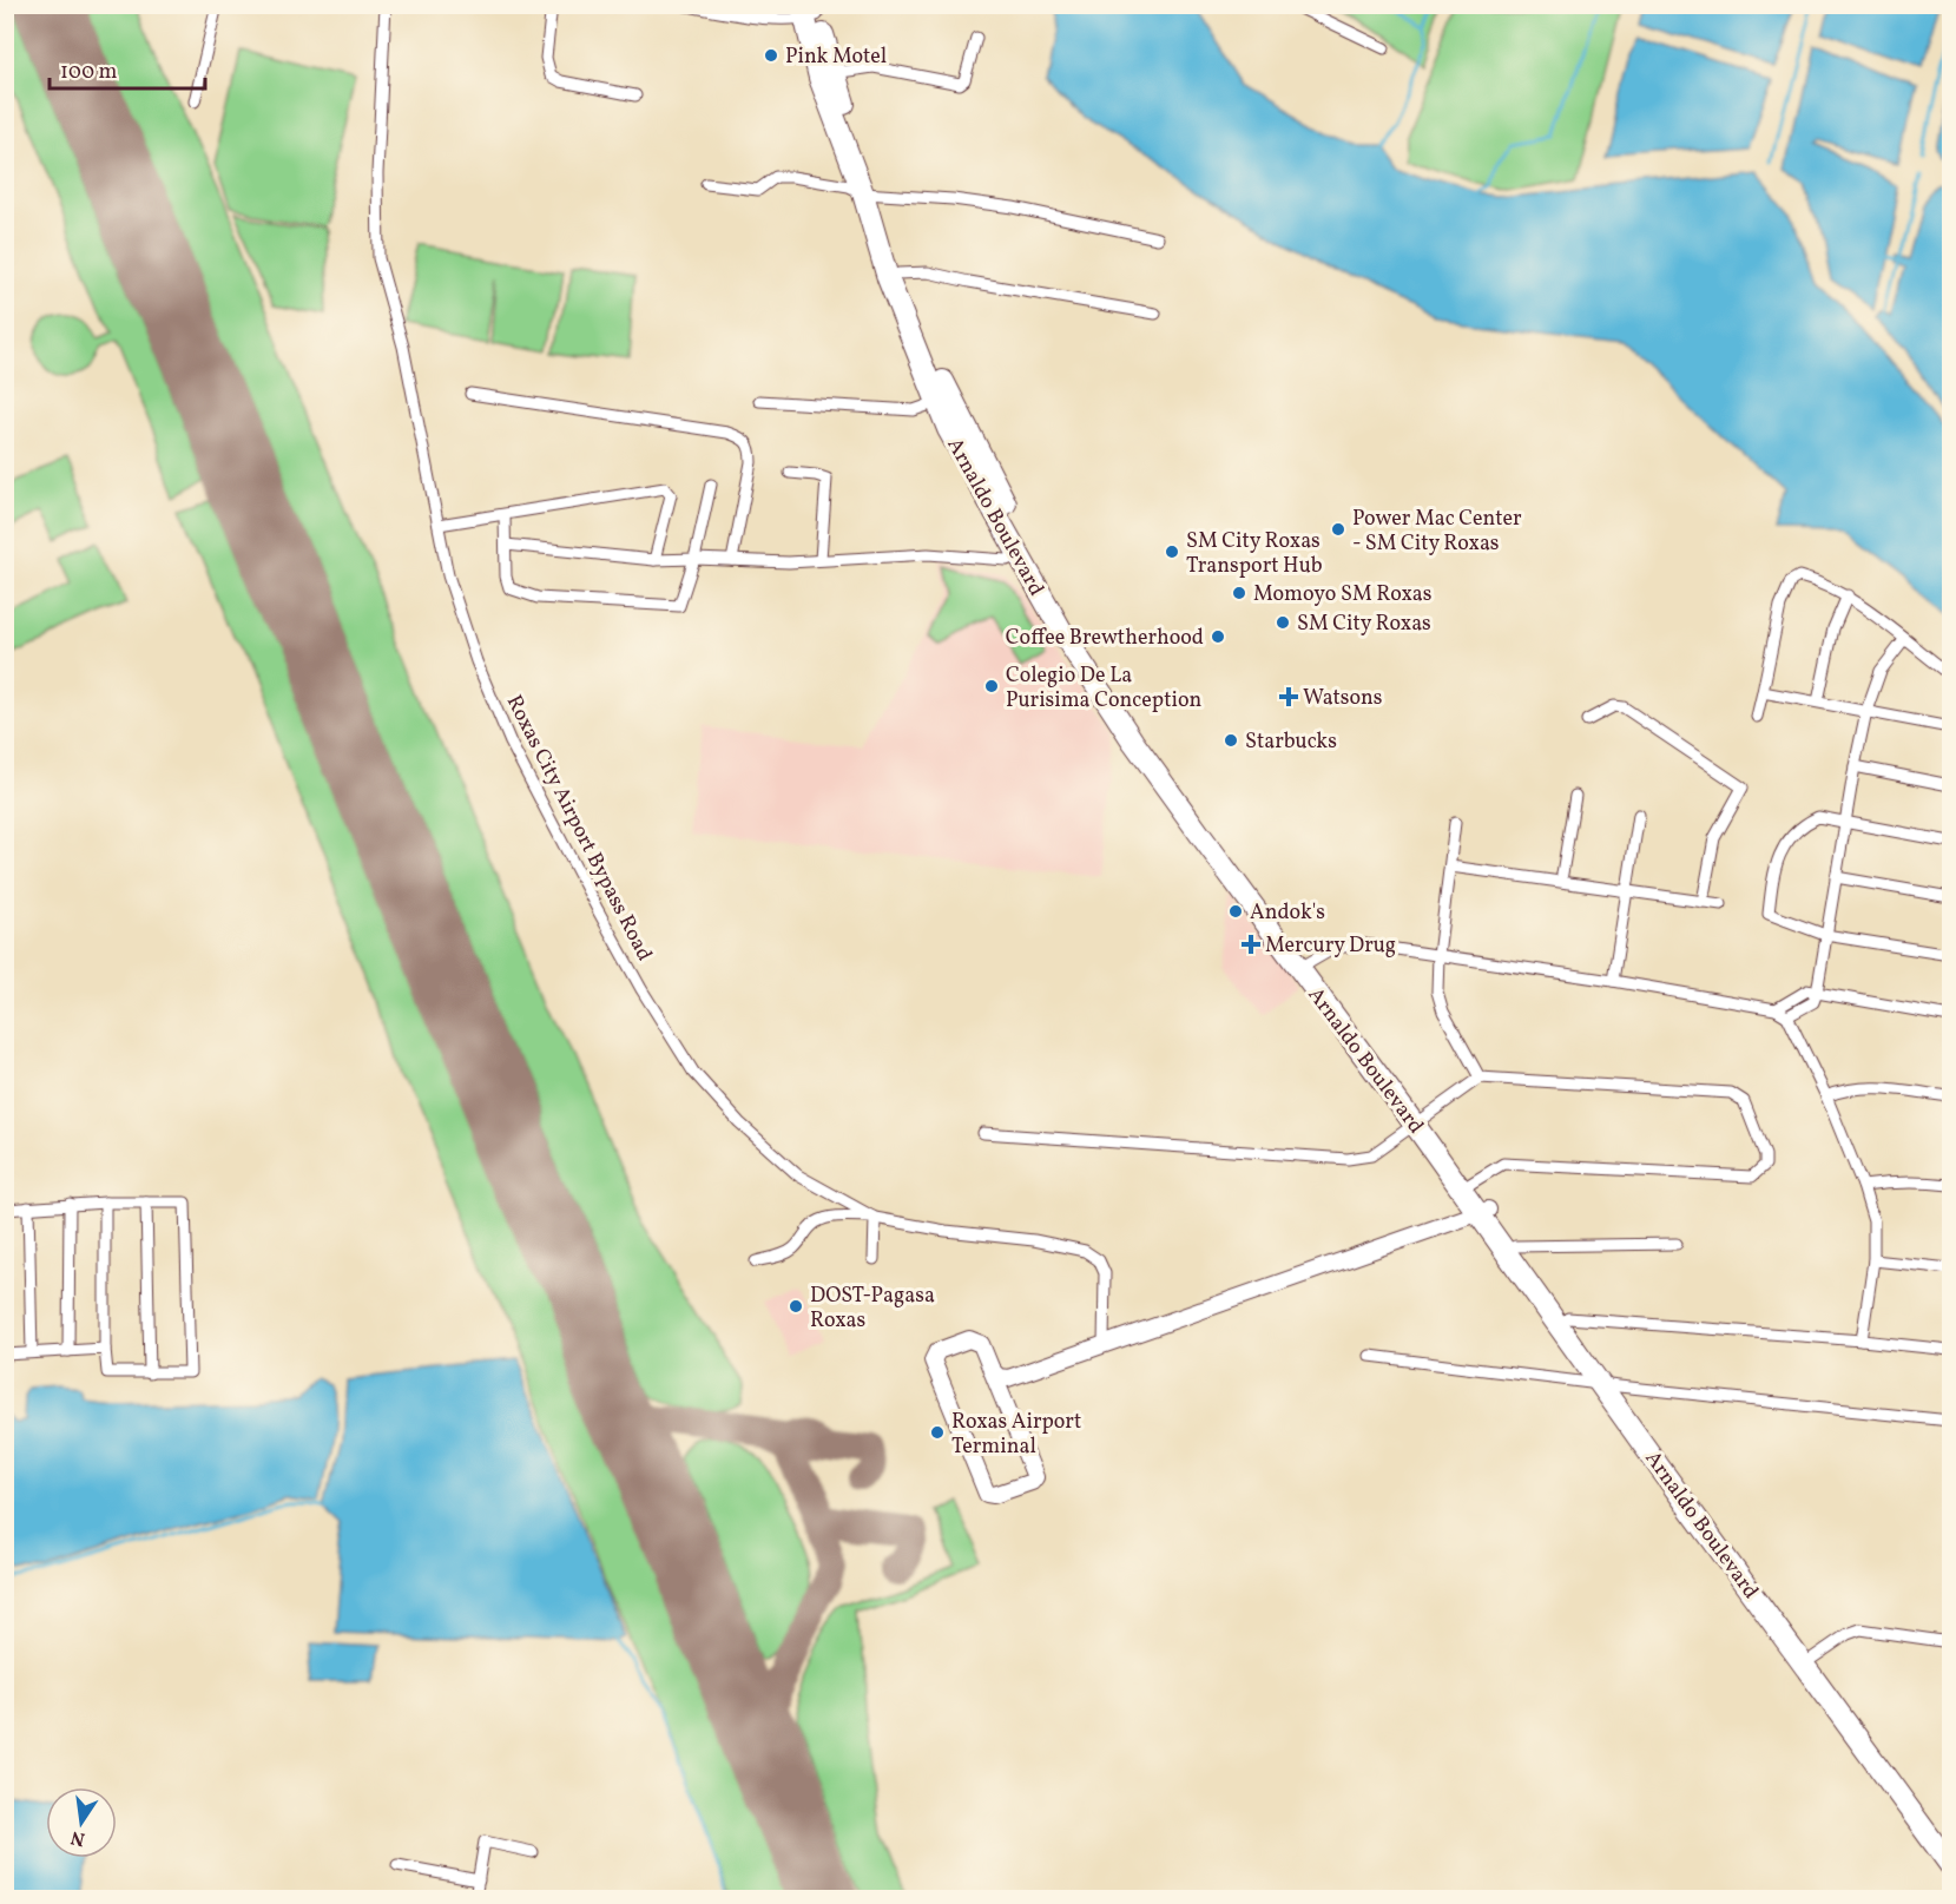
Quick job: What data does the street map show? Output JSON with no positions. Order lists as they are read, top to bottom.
{
  "streets": {
    "highway": ["Arnaldo Boulevard"],
    "street": ["Roxas City Airport Bypass Road"]
  },
  "places": {
    "other": [
      "Pink Motel",
      "Power Mac Center - SM City Roxas",
      "SM City Roxas Transport Hub",
      "Momoyo SM Roxas",
      "SM City Roxas",
      "Coffee Brewtherhood",
      "Colegio De La Purisima Conception",
      "Starbucks",
      "Andok's",
      "DOST-Pagasa Roxas",
      "Roxas Airport Terminal"
    ],
    "health": ["Watsons", "Mercury Drug"]
  },
  "scale_bar": "100 m",
  "north": "bottom"
}
